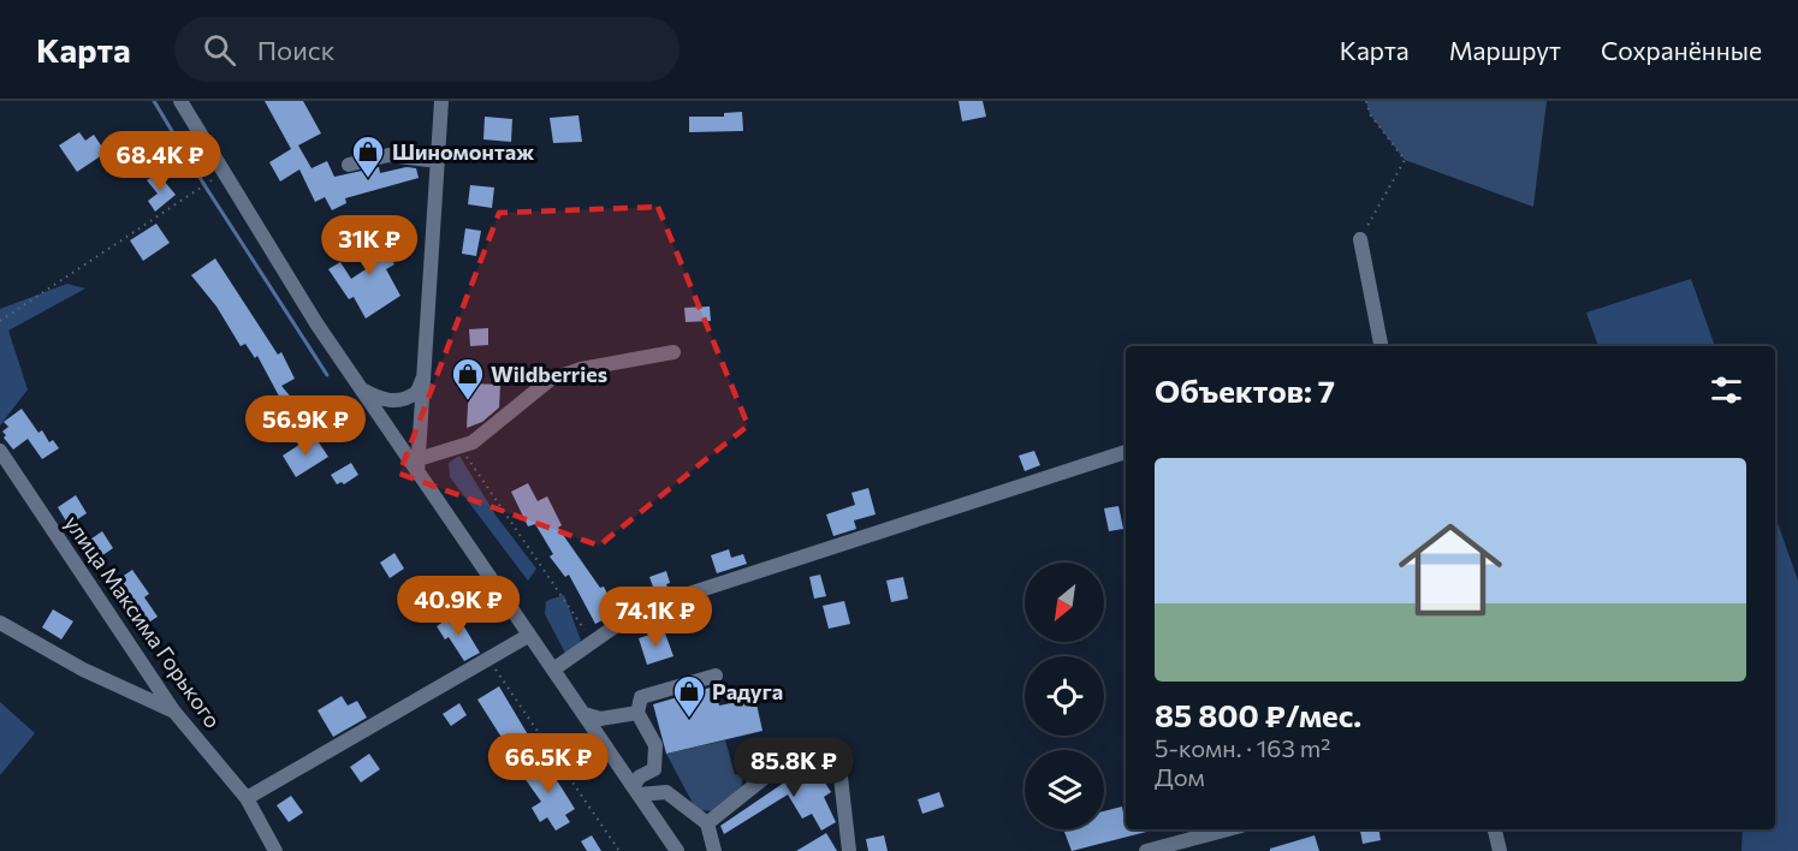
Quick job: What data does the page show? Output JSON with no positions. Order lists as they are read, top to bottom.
{
  "streets": {
    "street": ["улица Максима Горького"]
  },
  "places": {
    "shop": ["Шиномонтаж", "Wildberries", "Радуга"]
  },
  "north": "bottom left",
  "page": {
    "header": "Карта",
    "search": "Поиск",
    "nav": ["Карта", "Маршрут", "Сохранённые"],
    "price": [
      "68.4K ₽",
      "31K ₽",
      "56.9K ₽",
      "40.9K ₽",
      "74.1K ₽",
      "66.5K ₽",
      "85.8K ₽"
    ],
    "heading": "Объектов: 7",
    "list": [
      {
        "name": "85 800 ₽/мес.",
        "note": "5-комн. · 163 m² · Дом"
      }
    ]
  }
}
